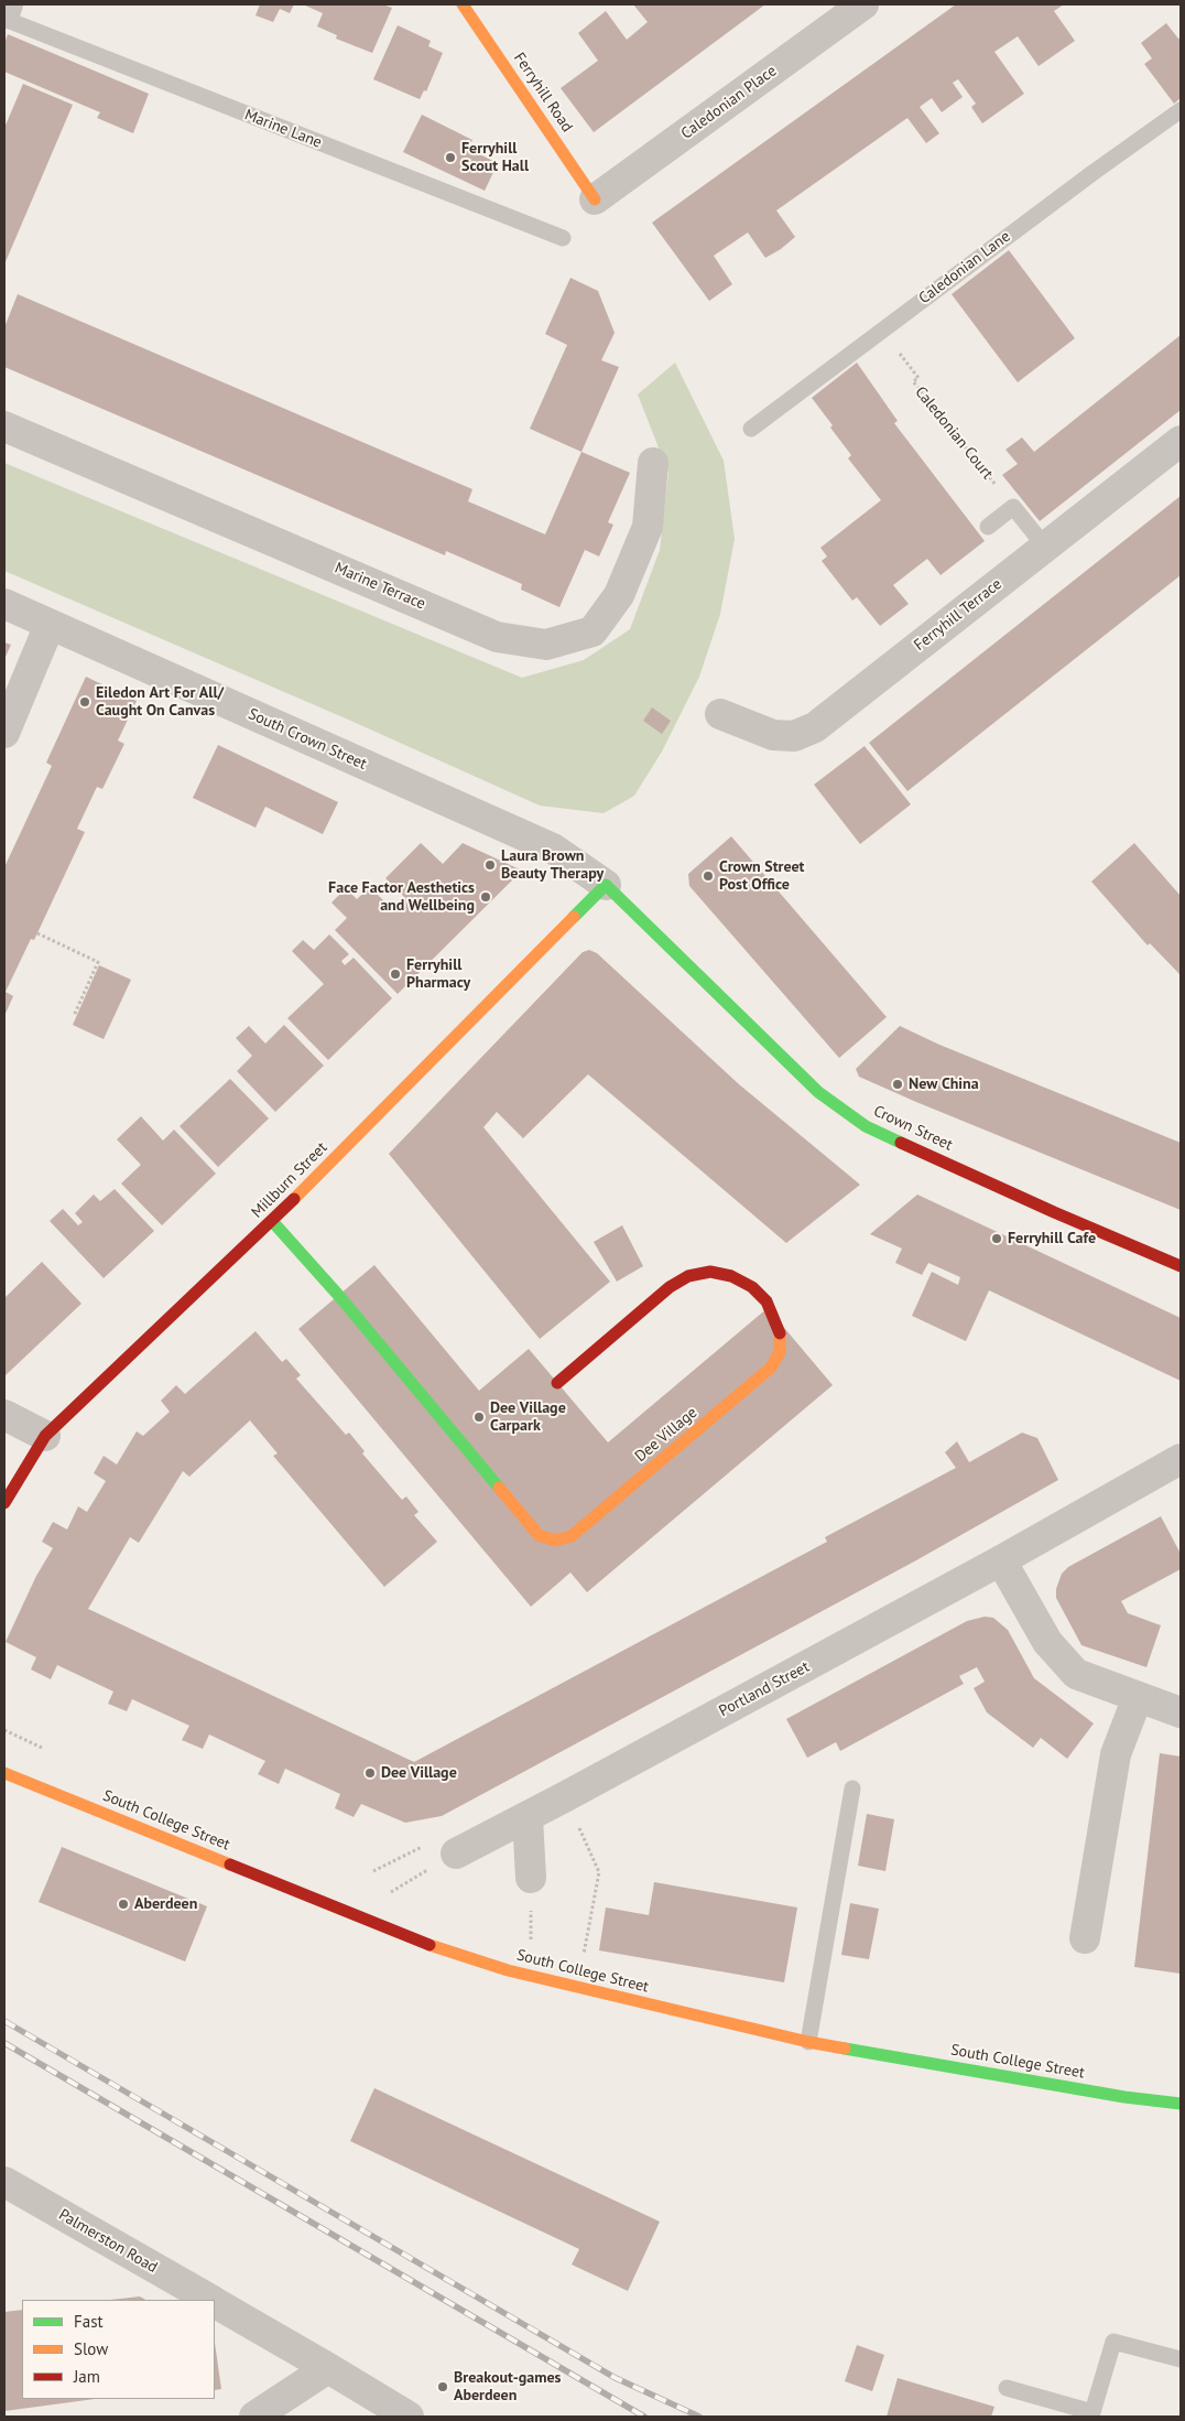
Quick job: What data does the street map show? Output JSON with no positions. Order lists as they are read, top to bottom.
{
  "streets": {
    "street": [
      "Ferryhill Road",
      "Caledonian Place",
      "Marine Terrace",
      "Ferryhill Terrace",
      "South Crown Street",
      "Crown Street",
      "Millburn Street",
      "Dee Village",
      "Portland Street",
      "South College Street",
      "Palmerston Road"
    ],
    "lane": ["Marine Lane", "Caledonian Lane"],
    "path": ["Caledonian Court"]
  },
  "crossings": [
    ["Ferryhill Road", "Caledonian Place"],
    ["South Crown Street", "Crown Street"],
    ["South Crown Street", "Millburn Street"],
    ["Crown Street", "Millburn Street"],
    ["Millburn Street", "Dee Village"]
  ],
  "places": [
    "Ferryhill Scout Hall",
    "Eiledon Art For All/ Caught On Canvas",
    "Laura Brown Beauty Therapy",
    "Crown Street Post Office",
    "Face Factor Aesthetics and Wellbeing",
    "Ferryhill Pharmacy",
    "New China",
    "Ferryhill Cafe",
    "Dee Village Carpark",
    "Dee Village",
    "Aberdeen",
    "Breakout-games Aberdeen"
  ],
  "legend": ["Fast", "Slow", "Jam"]
}
